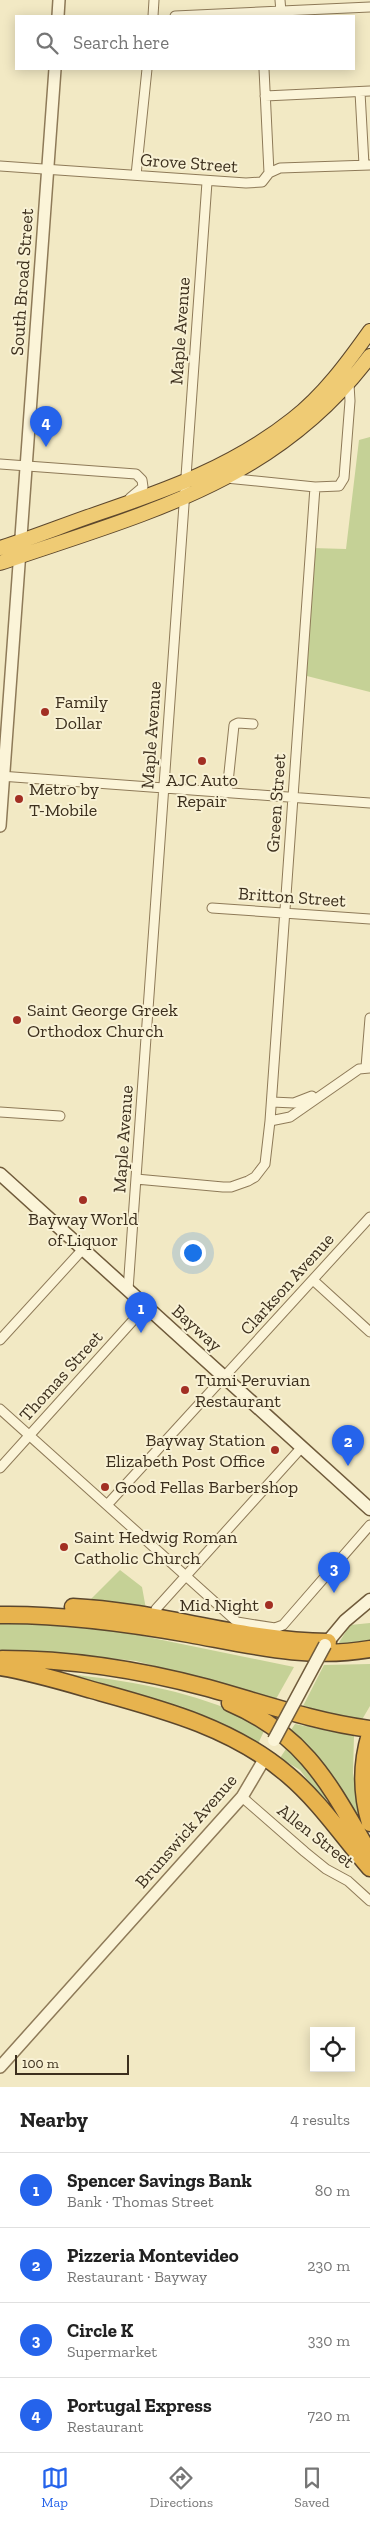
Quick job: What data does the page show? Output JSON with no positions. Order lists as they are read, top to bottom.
{
  "streets": {
    "main road": ["Bayway", "Brunswick Avenue"],
    "street": [
      "Grove Street",
      "South Broad Street",
      "Maple Avenue",
      "Green Street",
      "Britton Street",
      "Clarkson Avenue",
      "Thomas Street",
      "Allen Street"
    ]
  },
  "crossings": [
    ["Grove Street", "South Broad Street"],
    ["Grove Street", "Maple Avenue"],
    ["Maple Avenue", "Green Street"],
    ["Maple Avenue", "Bayway"],
    ["Green Street", "Britton Street"],
    ["Clarkson Avenue", "Bayway"],
    ["Bayway", "Thomas Street"],
    ["Brunswick Avenue", "Allen Street"]
  ],
  "places": [
    "Family Dollar",
    "AJC Auto Repair",
    "Metro by T-Mobile",
    "Saint George Greek Orthodox Church",
    "Bayway World of Liquor",
    "Tumi Peruvian Restaurant",
    "Bayway Station Elizabeth Post Office",
    "Good Fellas Barbershop",
    "Saint Hedwig Roman Catholic Church",
    "Mid Night"
  ],
  "scale_bar": "100 m",
  "page": {
    "search": "Search here",
    "pins": [
      "4",
      "1",
      "2",
      "3"
    ],
    "scale": "100 m",
    "heading": ["Nearby", "4 results"],
    "list": [
      {
        "mark": "1",
        "name": "Spencer Savings Bank",
        "note": "Bank · Thomas Street",
        "value": "80 m"
      },
      {
        "mark": "2",
        "name": "Pizzeria Montevideo",
        "note": "Restaurant · Bayway",
        "value": "230 m"
      },
      {
        "mark": "3",
        "name": "Circle K",
        "note": "Supermarket",
        "value": "330 m"
      },
      {
        "mark": "4",
        "name": "Portugal Express",
        "note": "Restaurant",
        "value": "720 m"
      }
    ],
    "nav": ["Map", "Directions", "Saved"]
  }
}
